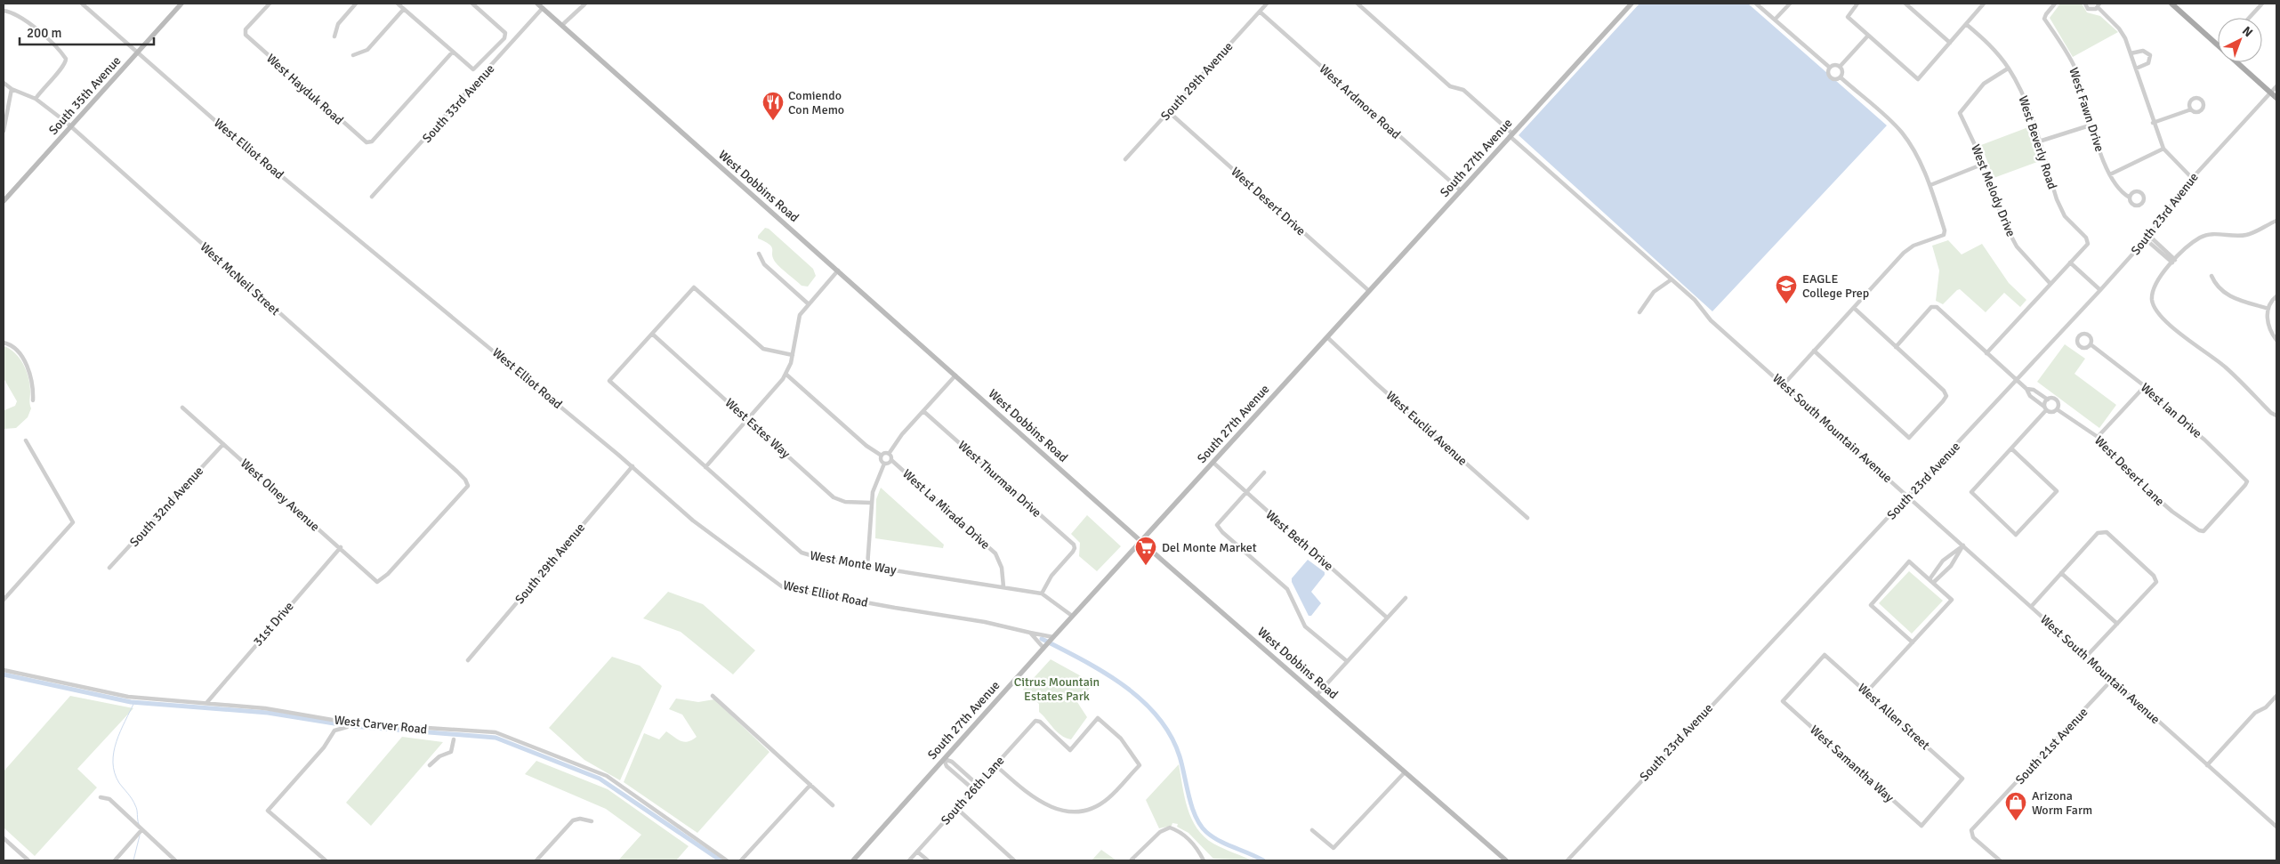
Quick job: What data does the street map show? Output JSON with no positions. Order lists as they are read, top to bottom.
{
  "streets": {
    "street": [
      "South 29th Avenue",
      "West Hayduk Road",
      "South 35th Avenue",
      "West Ardmore Road",
      "South 33rd Avenue",
      "West Fawn Drive",
      "West Beverly Road",
      "West Elliot Road",
      "South 27th Avenue",
      "West Dobbins Road",
      "West Melody Drive",
      "West Desert Drive",
      "South 23rd Avenue",
      "West McNeil Street",
      "West Ian Drive",
      "West Estes Way",
      "West Euclid Avenue",
      "West South Mountain Avenue",
      "West Desert Lane",
      "West Thurman Drive",
      "West Olney Avenue",
      "South 32nd Avenue",
      "West La Mirada Drive",
      "West Beth Drive",
      "West Monte Way",
      "31st Drive",
      "West Allen Street",
      "West Carver Road",
      "South 21st Avenue",
      "West Samantha Way",
      "South 26th Lane"
    ]
  },
  "crossings": [
    ["South 29th Avenue", "West Ardmore Road"],
    ["South 29th Avenue", "West Elliot Road"],
    ["South 29th Avenue", "West Desert Drive"],
    ["South 35th Avenue", "West Elliot Road"],
    ["South 35th Avenue", "West McNeil Street"],
    ["West Ardmore Road", "South 27th Avenue"],
    ["South 33rd Avenue", "West Dobbins Road"],
    ["West Beverly Road", "West Melody Drive"],
    ["West Elliot Road", "South 27th Avenue"],
    ["South 27th Avenue", "West Dobbins Road"],
    ["South 27th Avenue", "West Desert Drive"],
    ["South 27th Avenue", "West Euclid Avenue"],
    ["South 27th Avenue", "West South Mountain Avenue"],
    ["South 27th Avenue", "West Beth Drive"],
    ["South 27th Avenue", "West Monte Way"],
    ["South 23rd Avenue", "West South Mountain Avenue"],
    ["West McNeil Street", "West Olney Avenue"],
    ["West Ian Drive", "West Desert Lane"],
    ["West Estes Way", "West Monte Way"],
    ["West South Mountain Avenue", "South 21st Avenue"],
    ["West Thurman Drive", "West Monte Way"],
    ["West Olney Avenue", "South 32nd Avenue"],
    ["West Olney Avenue", "31st Drive"],
    ["West La Mirada Drive", "West Monte Way"],
    ["31st Drive", "West Carver Road"],
    ["West Allen Street", "West Samantha Way"]
  ],
  "parks": ["Citrus Mountain Estates Park"],
  "places": {
    "restaurant": ["Comiendo Con Memo"],
    "school or university": ["EAGLE College Prep"],
    "supermarket": ["Del Monte Market"],
    "shop": ["Arizona Worm Farm"]
  },
  "scale_bar": "200 m",
  "north": "top right"
}
